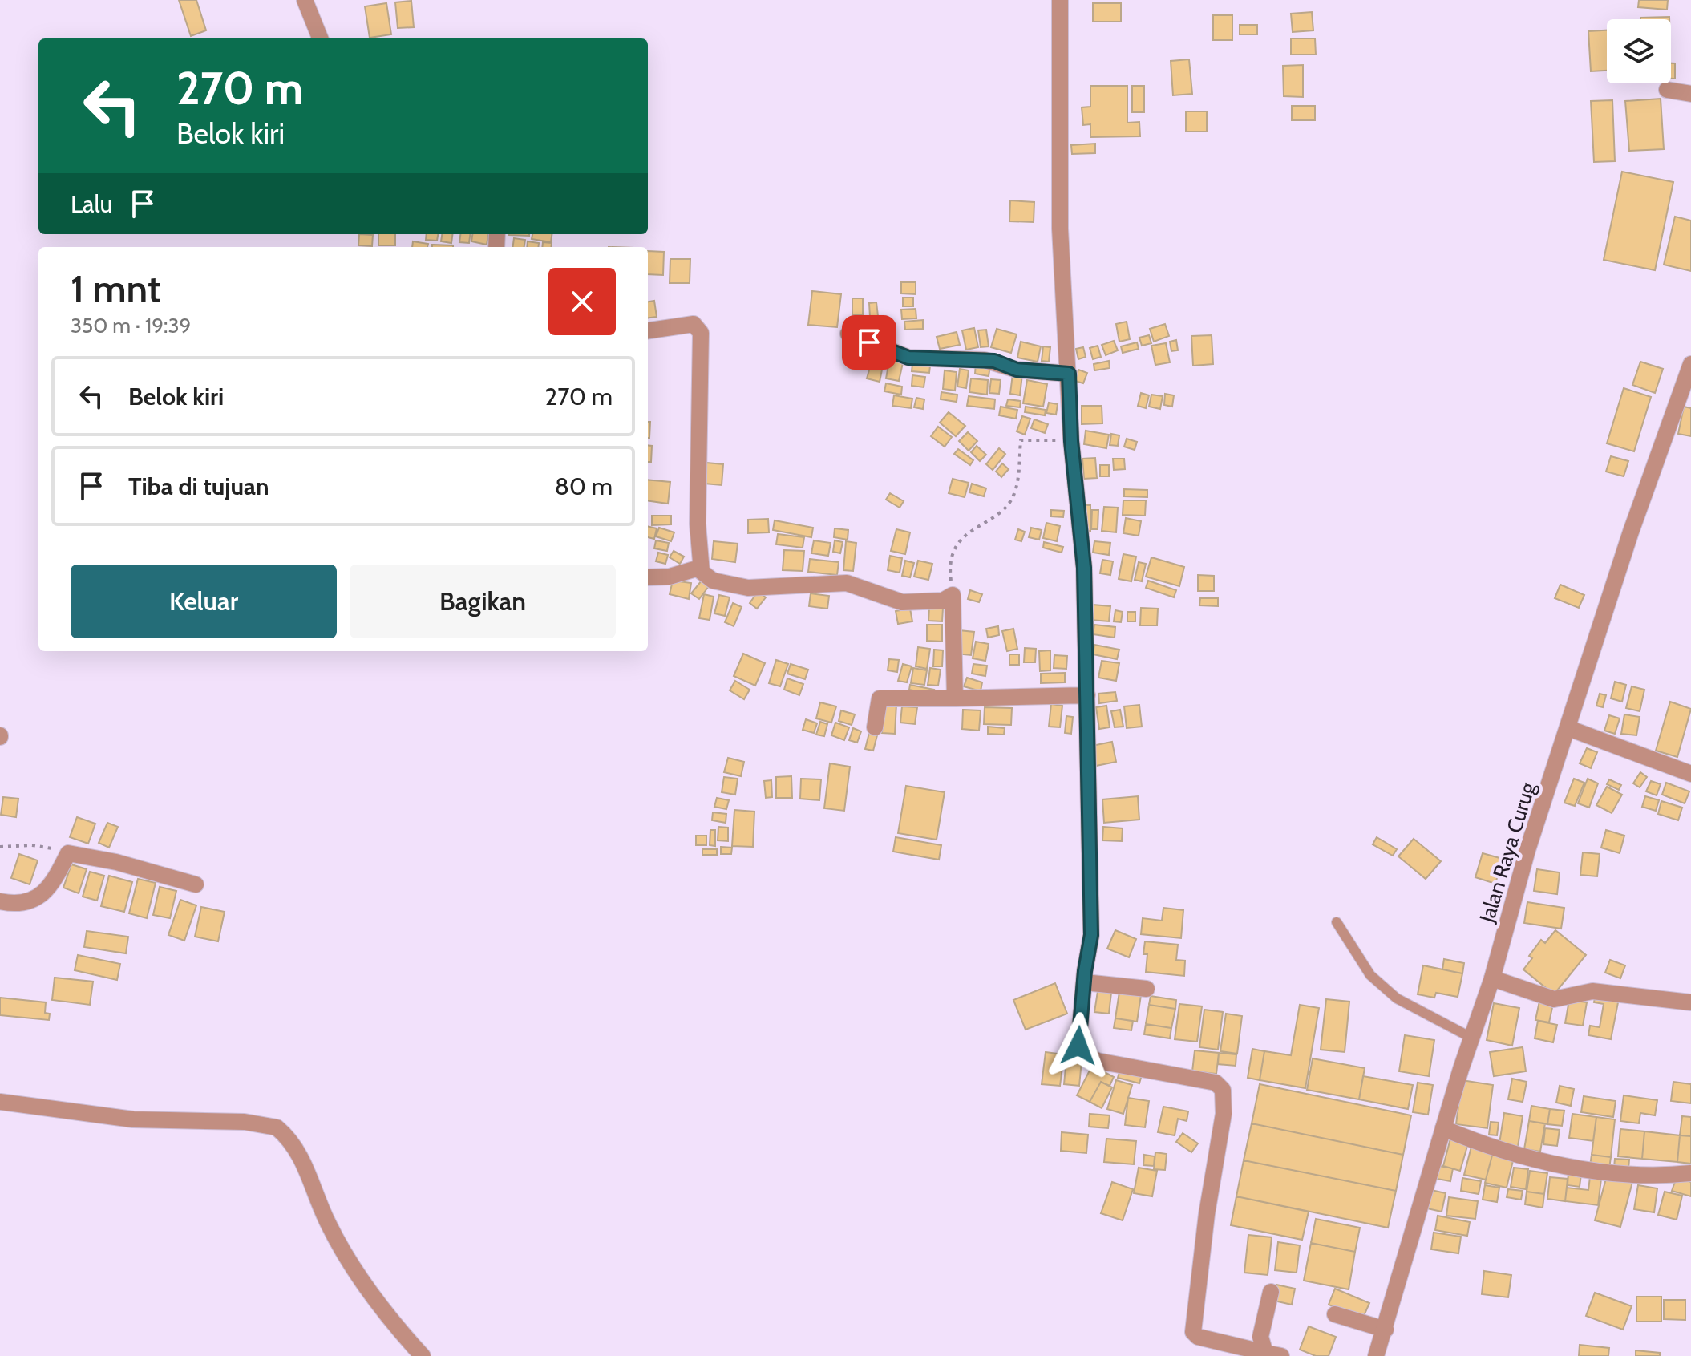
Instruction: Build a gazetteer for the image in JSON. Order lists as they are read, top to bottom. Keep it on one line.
{"streets":{"street":["Jalan Raya Curug"]},"page":{"turn":["270 m","Belok kiri"],"then":"Lalu","heading":["1 mnt","350 m · 19:39"],"list":[{"name":"Belok kiri","value":"270 m"},{"name":"Tiba di tujuan","value":"80 m"}],"buttons":["Keluar","Bagikan"]}}
